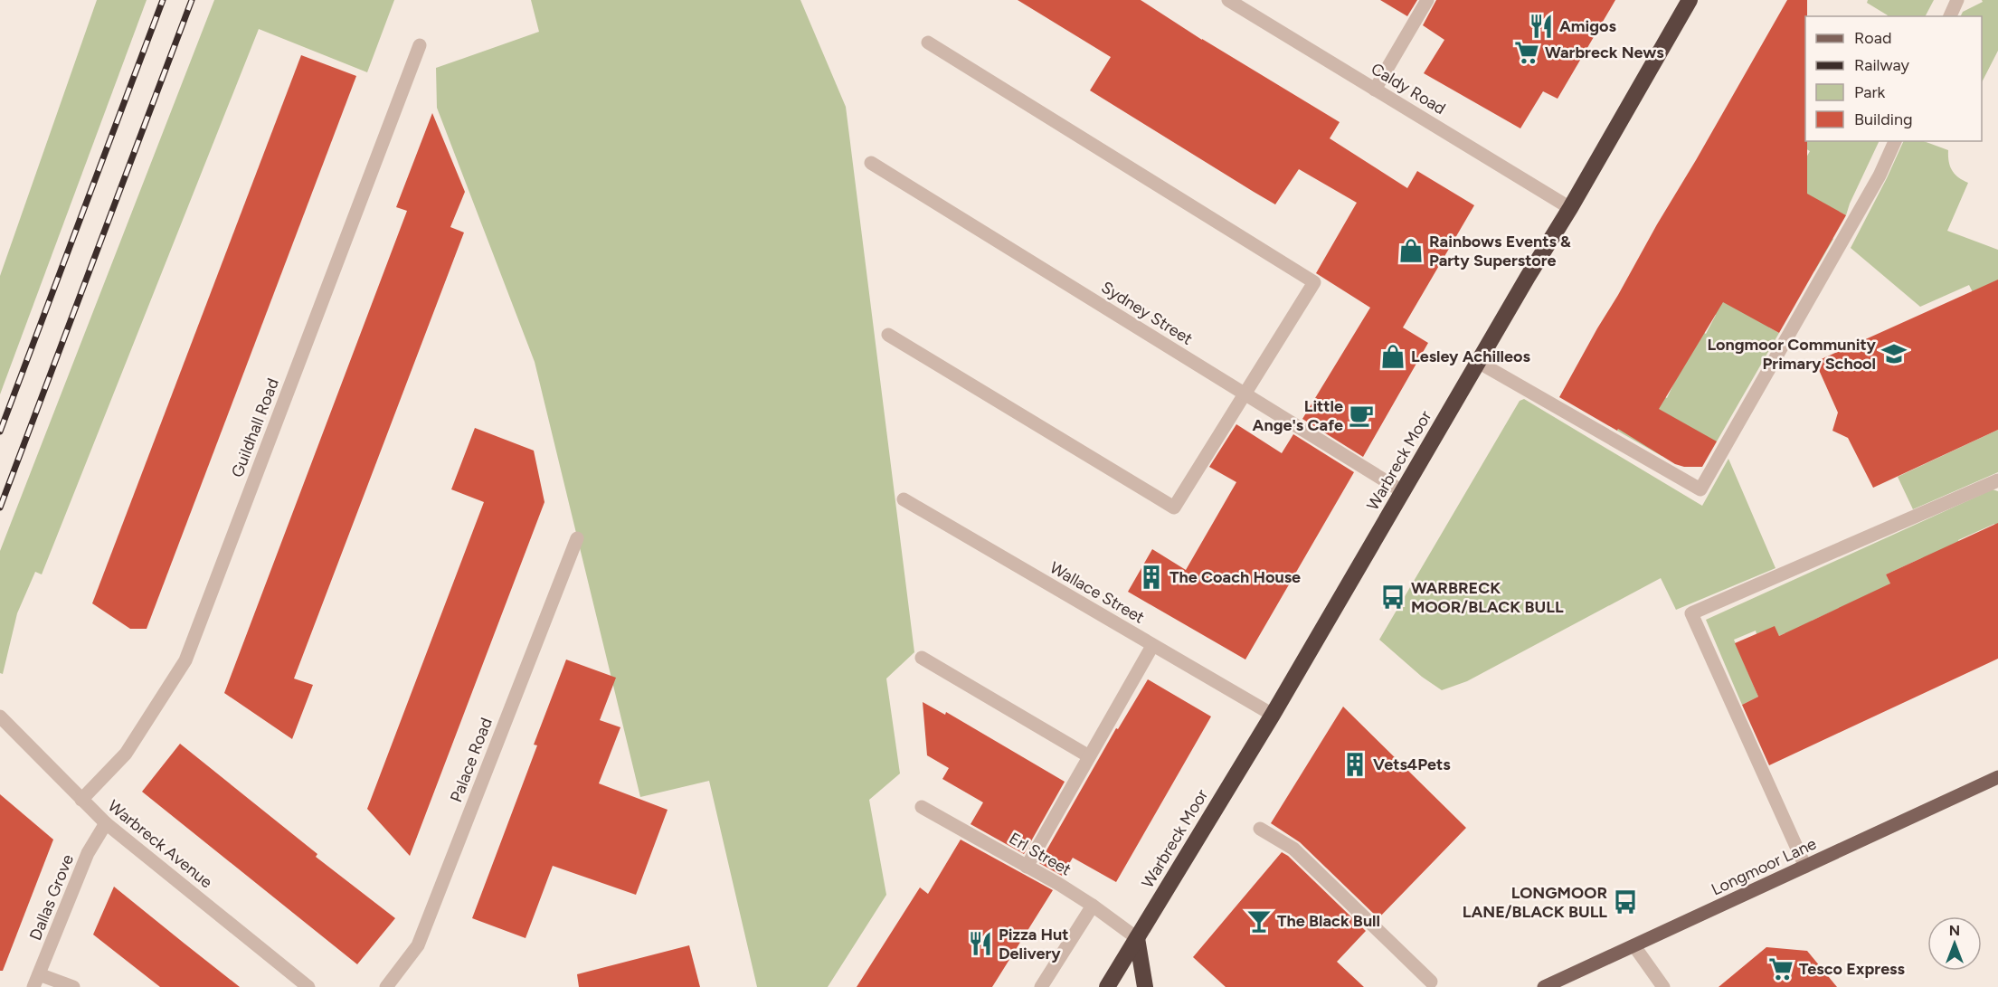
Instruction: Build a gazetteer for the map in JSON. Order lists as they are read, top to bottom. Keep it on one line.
{"streets":{"highway":["Warbreck Moor"],"main road":["Longmoor Lane"],"street":["Caldy Road","Sydney Street","Guildhall Road","Wallace Street","Palace Road","Warbreck Avenue","Erl Street","Dallas Grove"]},"crossings":[["Caldy Road","Warbreck Moor"],["Sydney Street","Warbreck Moor"],["Guildhall Road","Warbreck Avenue"],["Warbreck Moor","Wallace Street"],["Warbreck Moor","Erl Street"],["Warbreck Avenue","Dallas Grove"]],"places":{"restaurant":["Amigos","Pizza Hut Delivery"],"supermarket":["Warbreck News","Tesco Express"],"shop":["Rainbows Events & Party Superstore","Lesley Achilleos"],"school or university":["Longmoor Community Primary School"],"cafe":["Little Ange's Cafe"],"building":["The Coach House","Vets4Pets"],"bus stop":["WARBRECK MOOR/BLACK BULL","LONGMOOR LANE/BLACK BULL"],"bar":["The Black Bull"]},"legend":["Road","Railway","Park","Building"],"north":"top"}
